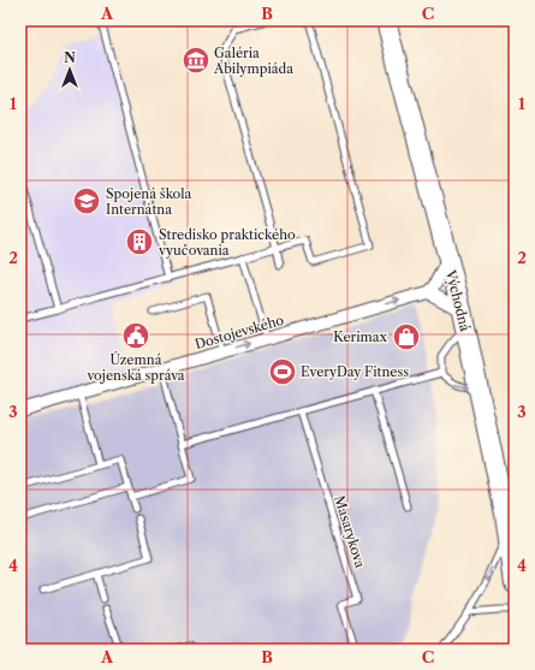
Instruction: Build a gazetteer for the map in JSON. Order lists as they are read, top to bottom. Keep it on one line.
{"streets":{"main road":["Východná"],"street":["Dostojevského"],"lane":["Masarykova"]},"one_way":["Dostojevského"],"places":{"museum":["Galéria Abilympiáda"],"school or university":["Spojená škola Internátna"],"building":["Stredisko praktického vyučovania"],"public building":["Územná vojenská správa"],"shop":["Kerimax"],"sports":["EveryDay Fitness"]},"north":"top","grid":{"columns":["A","B","C"],"rows":["1","2","3","4"]}}
